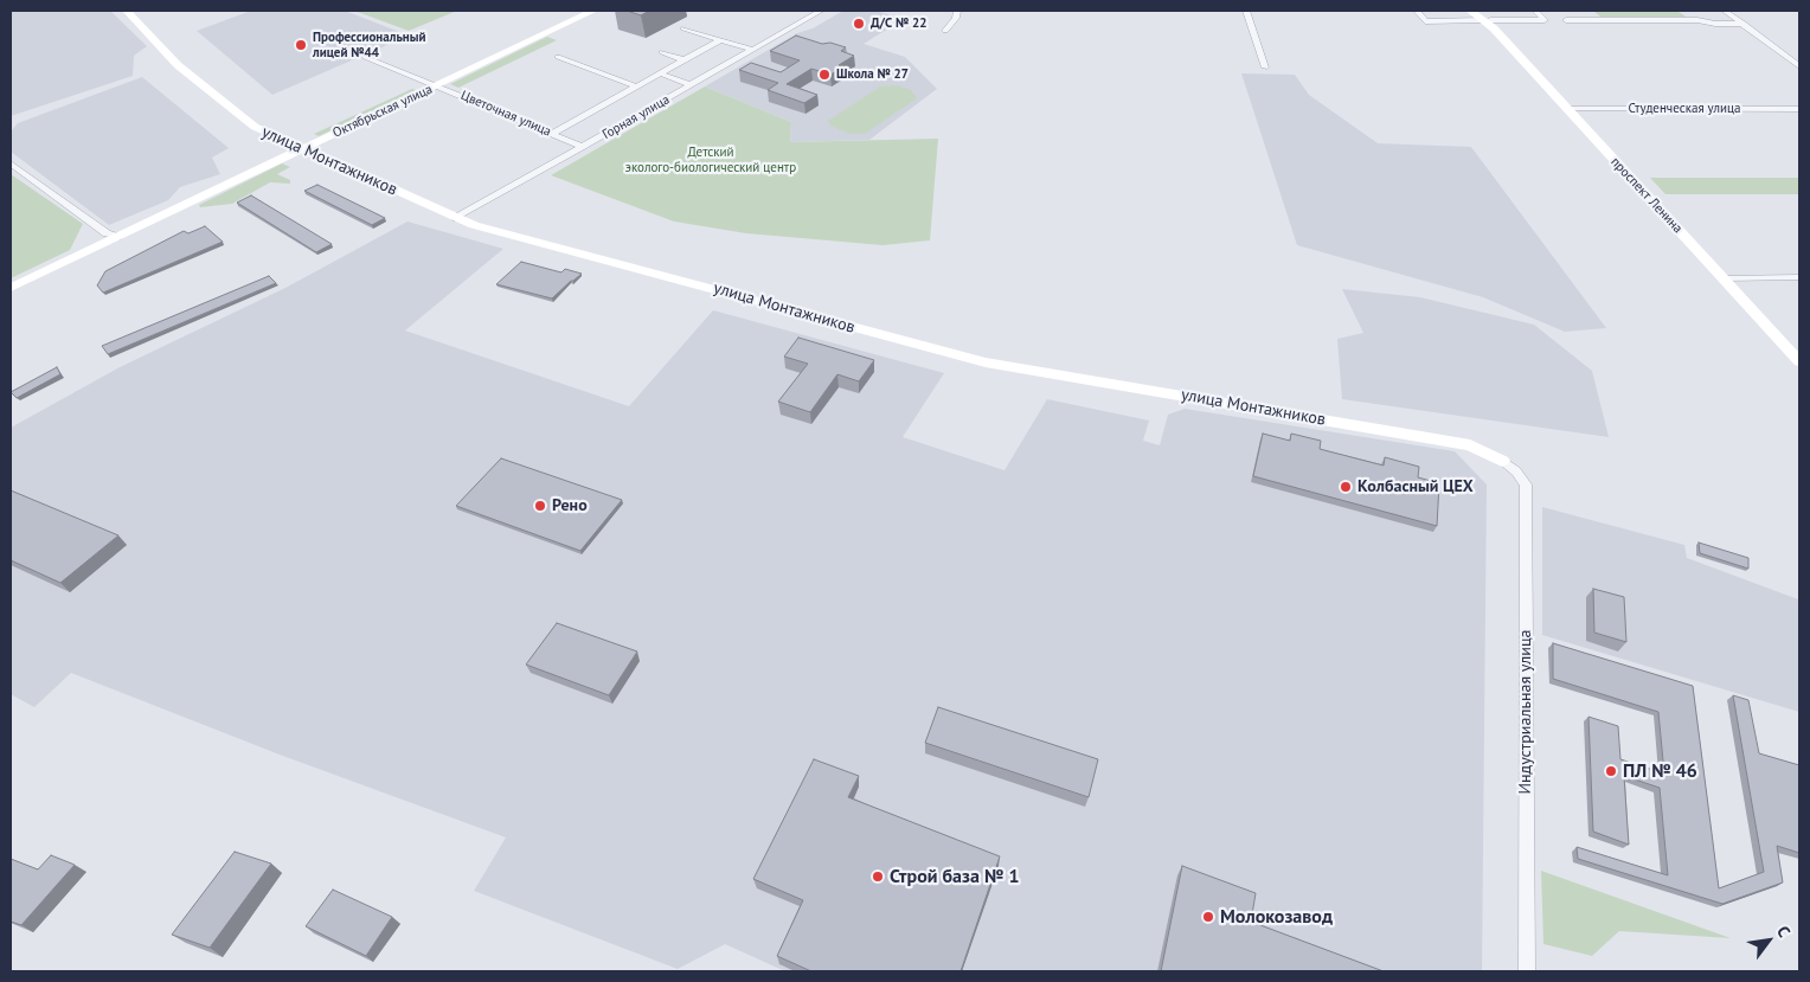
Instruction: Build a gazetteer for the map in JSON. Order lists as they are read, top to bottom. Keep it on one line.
{"streets":{"street":["Студенческая улица","Октябрьская улица","Цветочная улица","Горная улица","улица Монтажников","проспект Ленина","Индустриальная улица"]},"crossings":[["Студенческая улица","проспект Ленина"],["Октябрьская улица","Цветочная улица"],["Октябрьская улица","улица Монтажников"],["Цветочная улица","Горная улица"],["Горная улица","улица Монтажников"],["улица Монтажников","Индустриальная улица"]],"parks":["Детский эколого-биологический центр"],"places":["Д/С № 22","Профессиональный лицей №44","Школа № 27","Колбасный ЦЕХ","Рено","ПЛ № 46","Строй база № 1","Молокозавод"],"north":"top right"}
